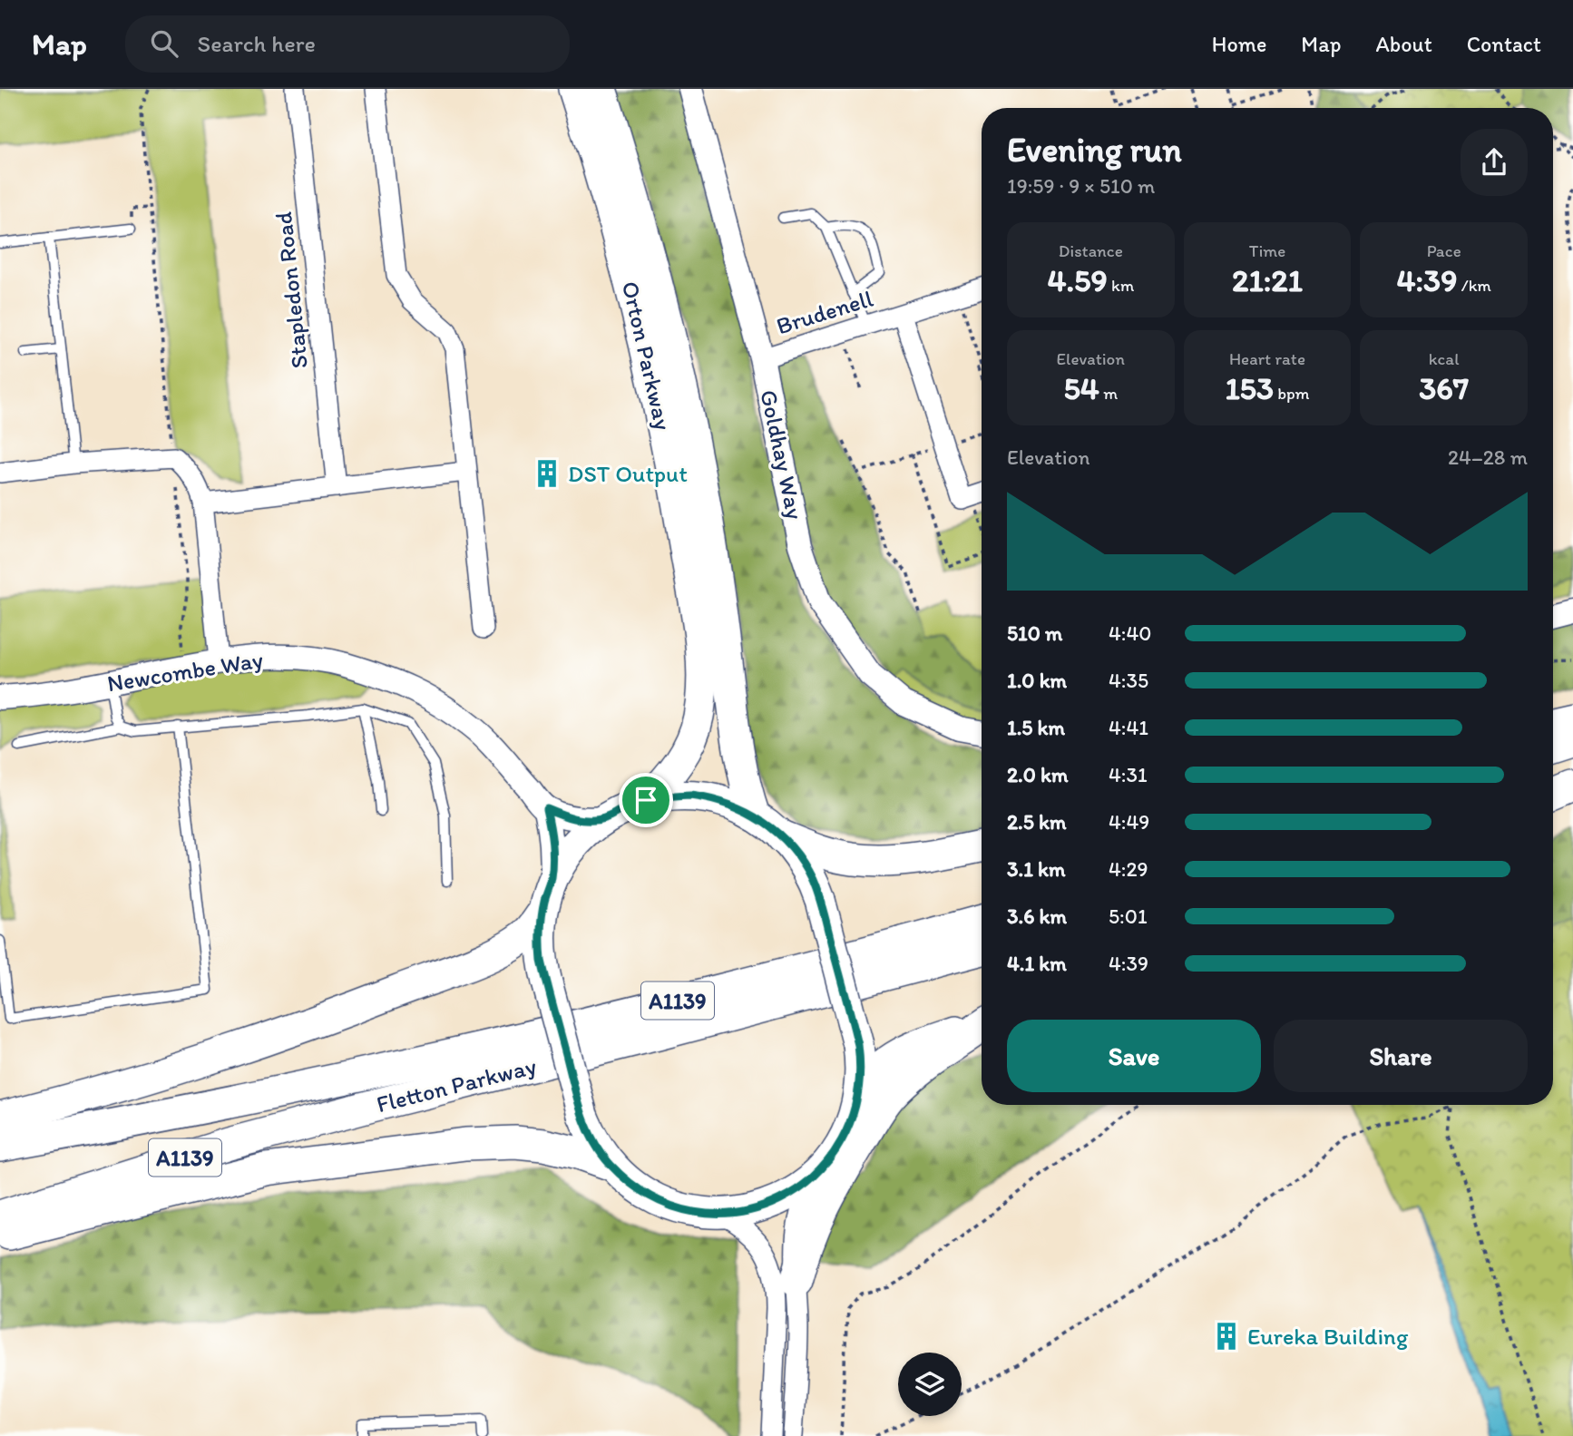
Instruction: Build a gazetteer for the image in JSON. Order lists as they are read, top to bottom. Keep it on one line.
{"streets":{"highway":["A1139","Fletton Parkway"],"main road":["Orton Parkway"],"street":["Stapledon Road","Brudenell","Goldhay Way","Newcombe Way"]},"crossings":[["Brudenell","Goldhay Way"]],"places":{"building":["DST Output","Eureka Building"]},"page":{"header":"Map","search":"Search here","nav":["Home","Map","About","Contact"],"heading":["Evening run","19:59 · 9 × 510 m"],"stats":[["Distance","4.59 km"],["Time","21:21"],["Pace","4:39 /km"],["Elevation","54 m"],["Heart rate","153 bpm"],["kcal","367"]],"chart":["Elevation","24–28 m"],"list":[{"name":"510 m","note":"4:40"},{"name":"1.0 km","note":"4:35"},{"name":"1.5 km","note":"4:41"},{"name":"2.0 km","note":"4:31"},{"name":"2.5 km","note":"4:49"},{"name":"3.1 km","note":"4:29"},{"name":"3.6 km","note":"5:01"},{"name":"4.1 km","note":"4:39"}],"buttons":["Save","Share"]}}
